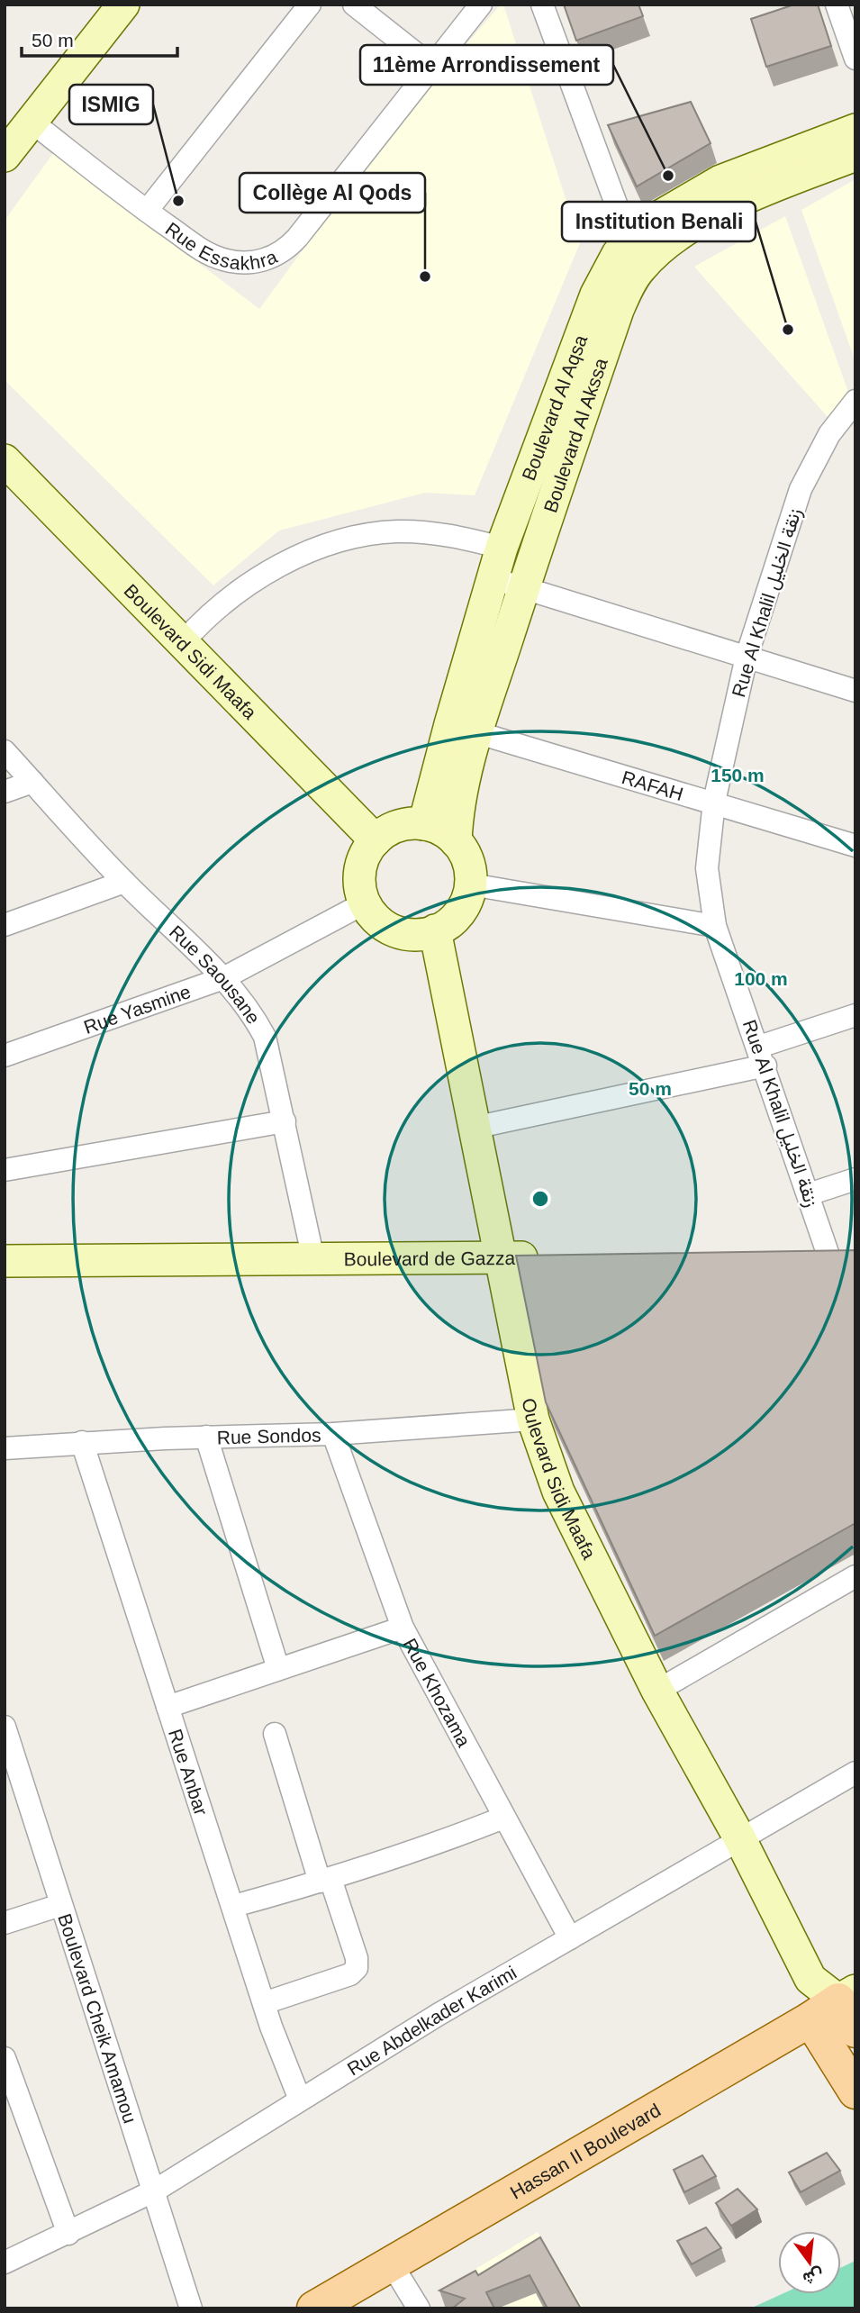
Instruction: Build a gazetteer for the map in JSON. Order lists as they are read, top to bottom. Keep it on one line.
{"streets":{"main road":["Hassan II Boulevard"],"street":["Rue Essakhra","Boulevard Al Aqsa","Boulevard Al Akssa","Rue Al Khalil زنقة الخليل","Boulevard Sidi Maafa","RAFAH","Rue Saousane","Rue Yasmine","Boulevard de Gazza","Rue Sondos","Oulevard Sidi Maafa","Rue Khozama","Rue Anbar","Boulevard Cheik Amamou","Rue Abdelkader Karimi"]},"crossings":[["Boulevard Al Aqsa","Boulevard Al Akssa"],["Boulevard Al Aqsa","Boulevard Sidi Maafa"],["Boulevard Al Aqsa","RAFAH"],["Boulevard Al Aqsa","Rue Yasmine"],["Boulevard Al Aqsa","Oulevard Sidi Maafa"],["Boulevard Al Akssa","Boulevard Sidi Maafa"],["Boulevard Al Akssa","RAFAH"],["Boulevard Al Akssa","Rue Yasmine"],["Boulevard Al Akssa","Oulevard Sidi Maafa"],["Rue Al Khalil زنقة الخليل","RAFAH"],["Boulevard Sidi Maafa","Rue Yasmine"],["Boulevard Sidi Maafa","Oulevard Sidi Maafa"],["Rue Saousane","Rue Yasmine"],["Rue Saousane","Boulevard de Gazza"],["Rue Yasmine","Oulevard Sidi Maafa"],["Boulevard de Gazza","Oulevard Sidi Maafa"],["Rue Sondos","Oulevard Sidi Maafa"],["Rue Sondos","Rue Khozama"],["Rue Sondos","Rue Anbar"],["Oulevard Sidi Maafa","Rue Abdelkader Karimi"],["Oulevard Sidi Maafa","Hassan II Boulevard"],["Rue Khozama","Rue Abdelkader Karimi"],["Rue Anbar","Rue Abdelkader Karimi"],["Boulevard Cheik Amamou","Rue Abdelkader Karimi"]],"places":["11ème Arrondissement","ISMIG","Collège Al Qods","Institution Benali"],"scale_bar":"50 m","north":"bottom","rings":["150 m","100 m","50 m"]}
